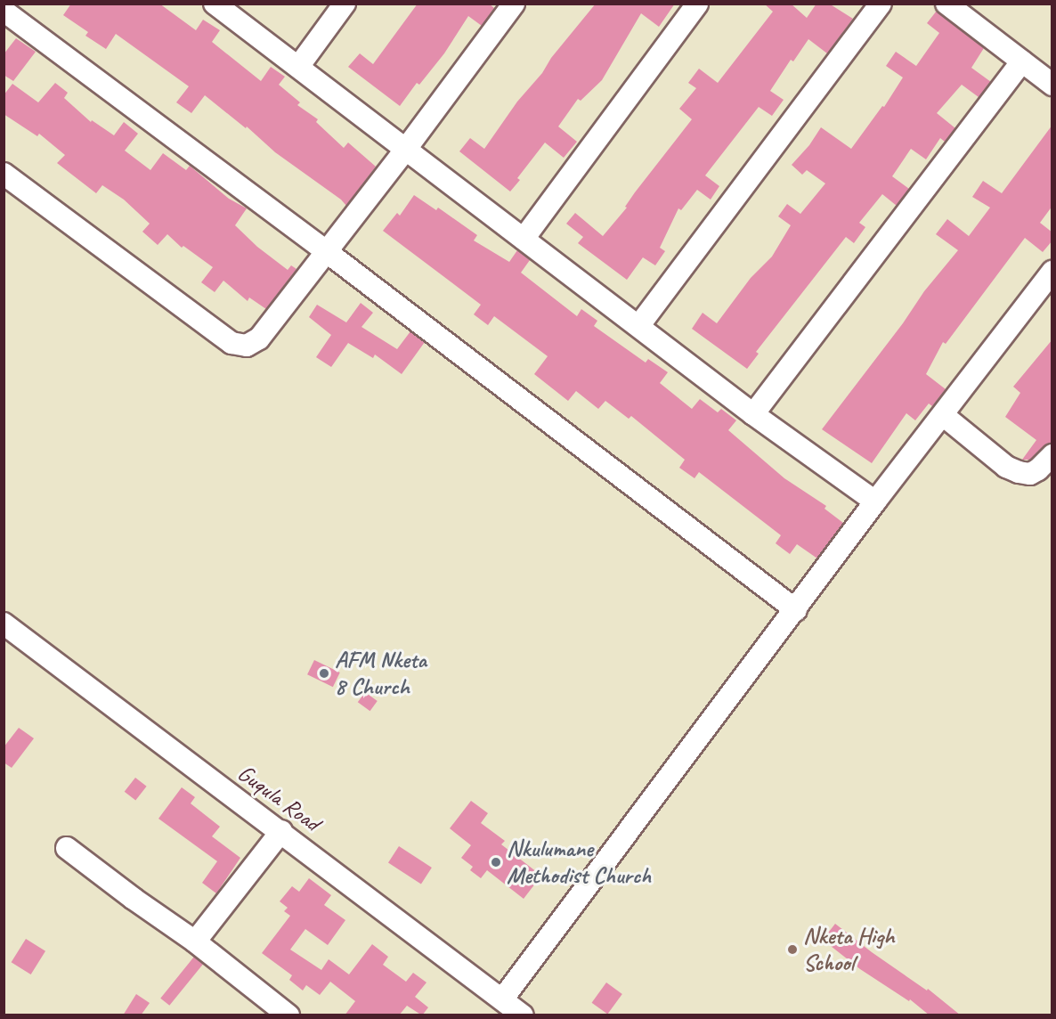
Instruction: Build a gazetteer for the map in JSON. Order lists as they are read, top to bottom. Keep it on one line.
{"streets":{"street":["Guqula Road"]},"places":["AFM Nketa 8 Church","Nkulumane Methodist Church","Nketa High School"]}
